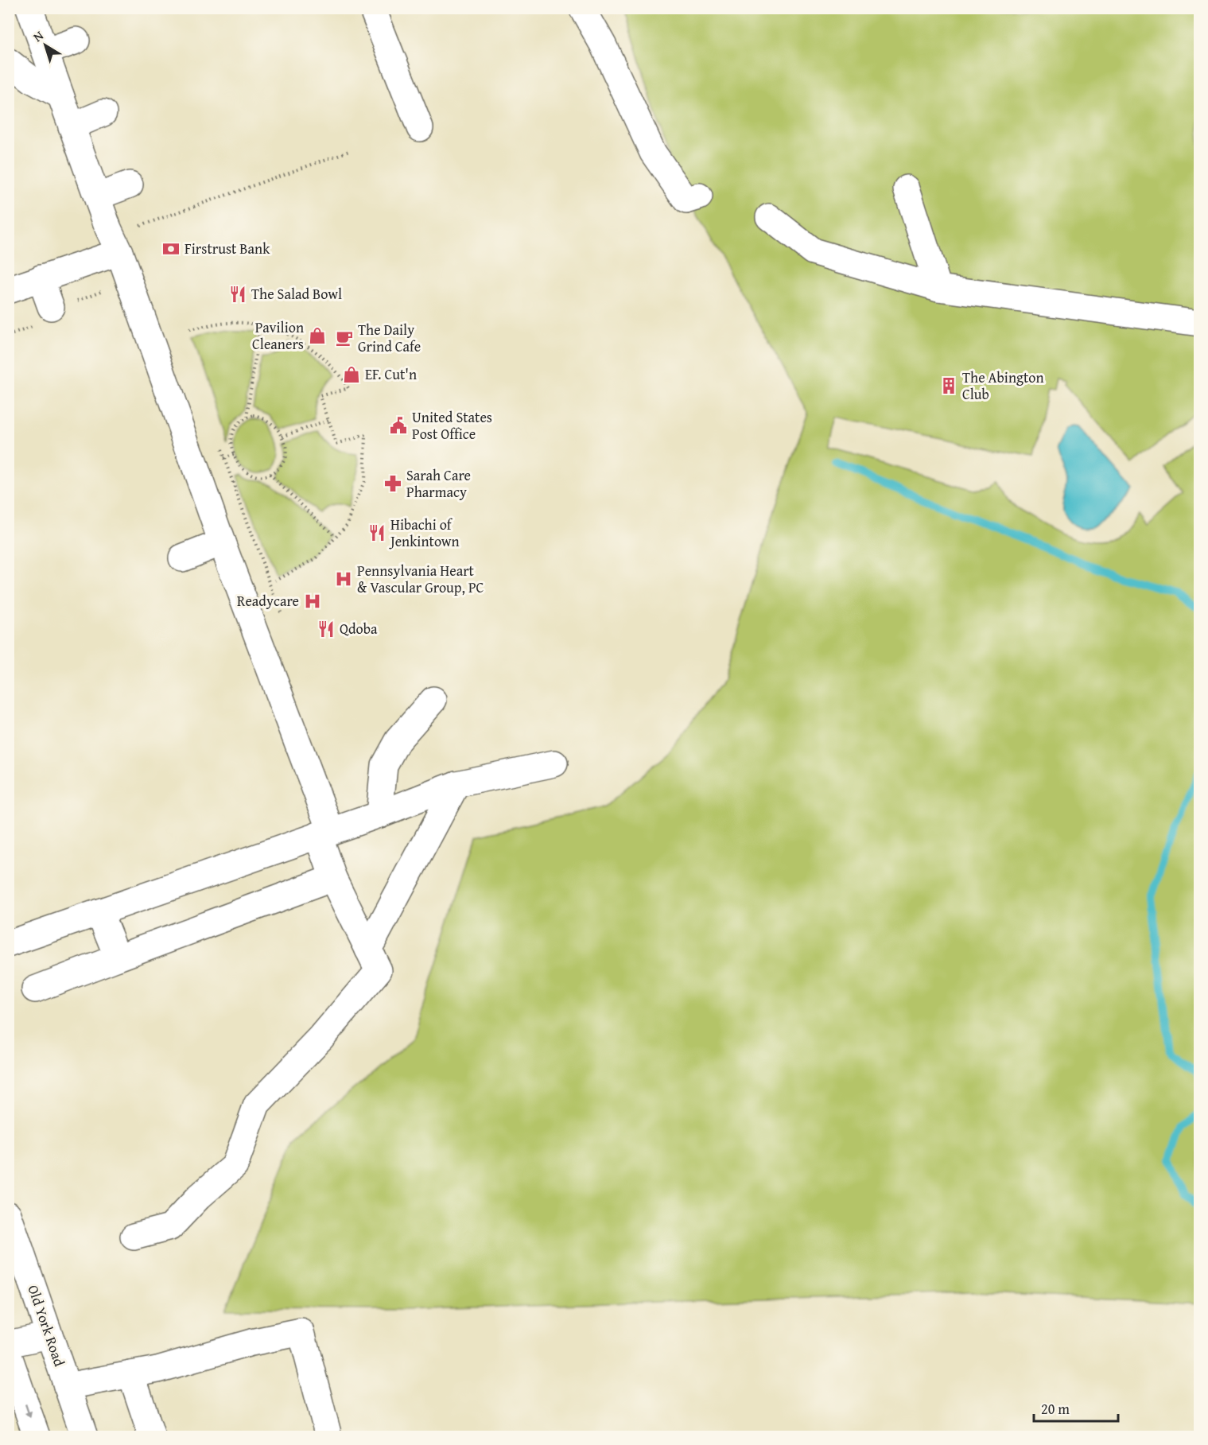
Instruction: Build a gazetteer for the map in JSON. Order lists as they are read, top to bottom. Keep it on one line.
{"streets":{"main road":["Old York Road"]},"places":{"bank":["Firstrust Bank"],"restaurant":["The Salad Bowl","Hibachi of Jenkintown","Qdoba"],"shop":["Pavilion Cleaners","EF. Cut'n"],"cafe":["The Daily Grind Cafe"],"building":["The Abington Club"],"public building":["United States Post Office"],"pharmacy":["Sarah Care Pharmacy"],"hospital":["Pennsylvania Heart & Vascular Group, PC","Readycare"]},"scale_bar":"20 m","north":"top left"}
